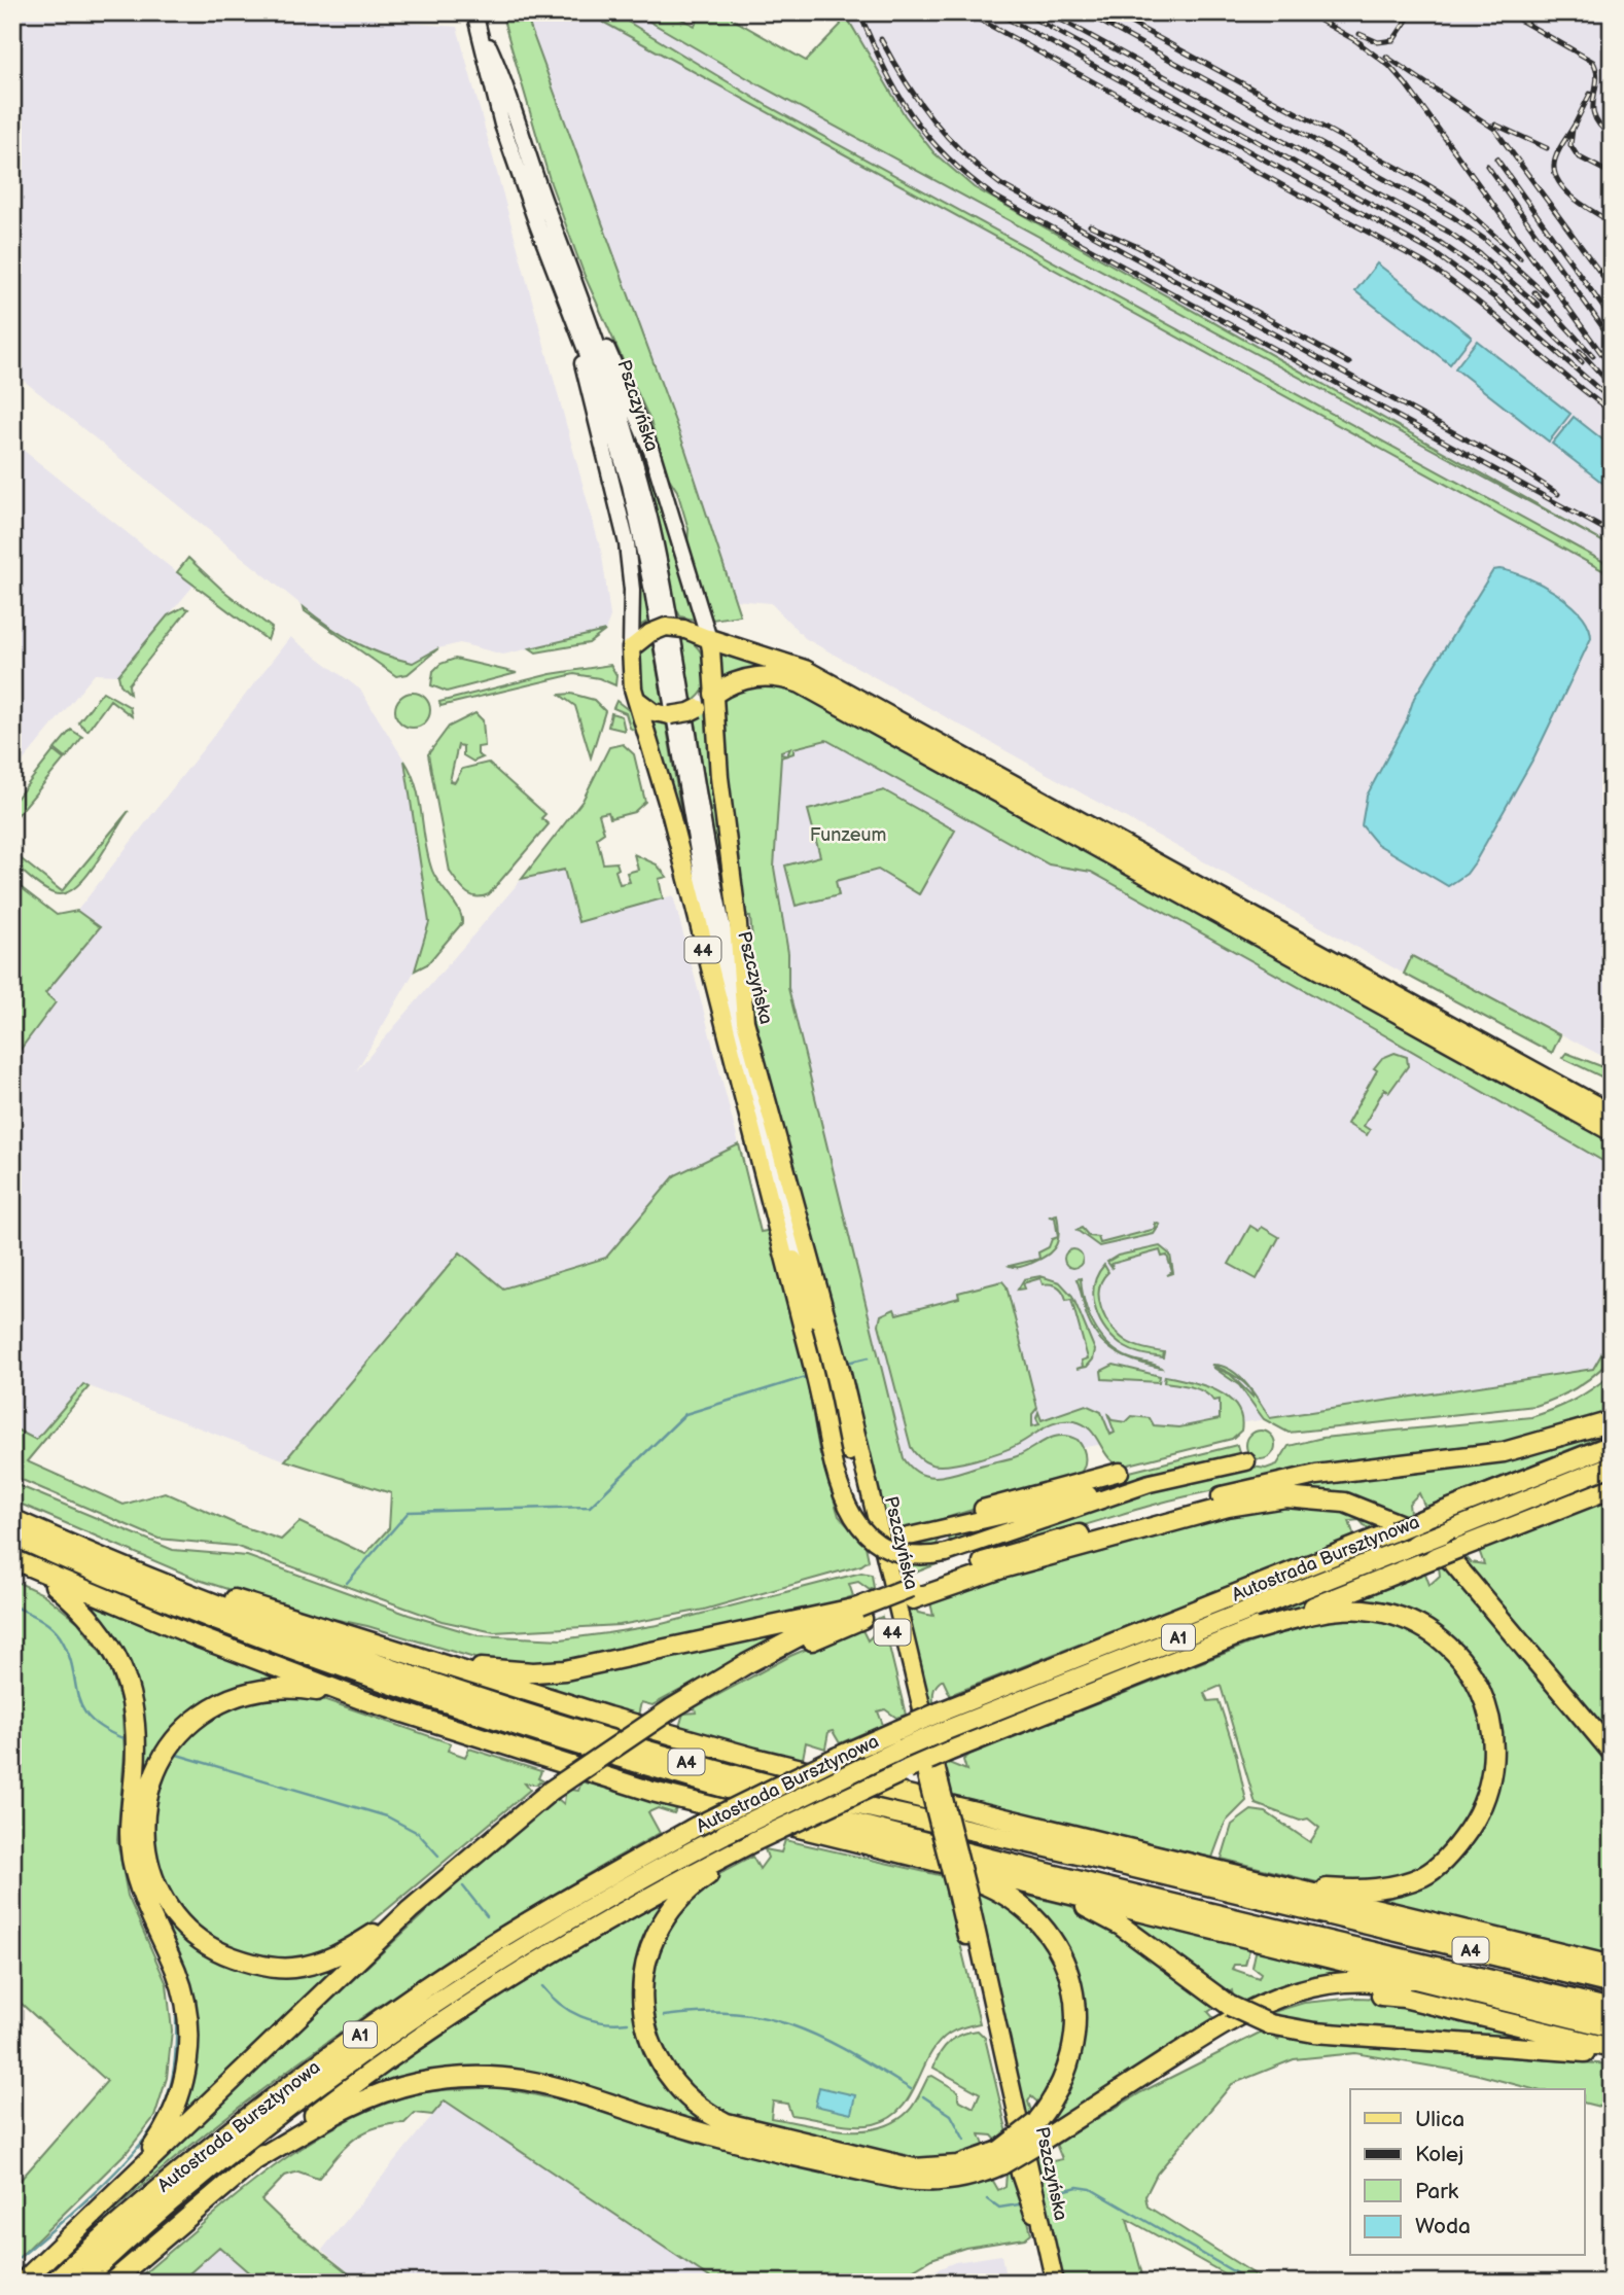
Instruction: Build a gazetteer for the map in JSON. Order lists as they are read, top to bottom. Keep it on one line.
{"streets":{"highway":["Autostrada Bursztynowa","A1","A4"],"main road":["Pszczyńska","44"]},"crossings":[["Pszczyńska","44"]],"parks":["Funzeum"],"legend":["Ulica","Kolej","Park","Woda"]}
